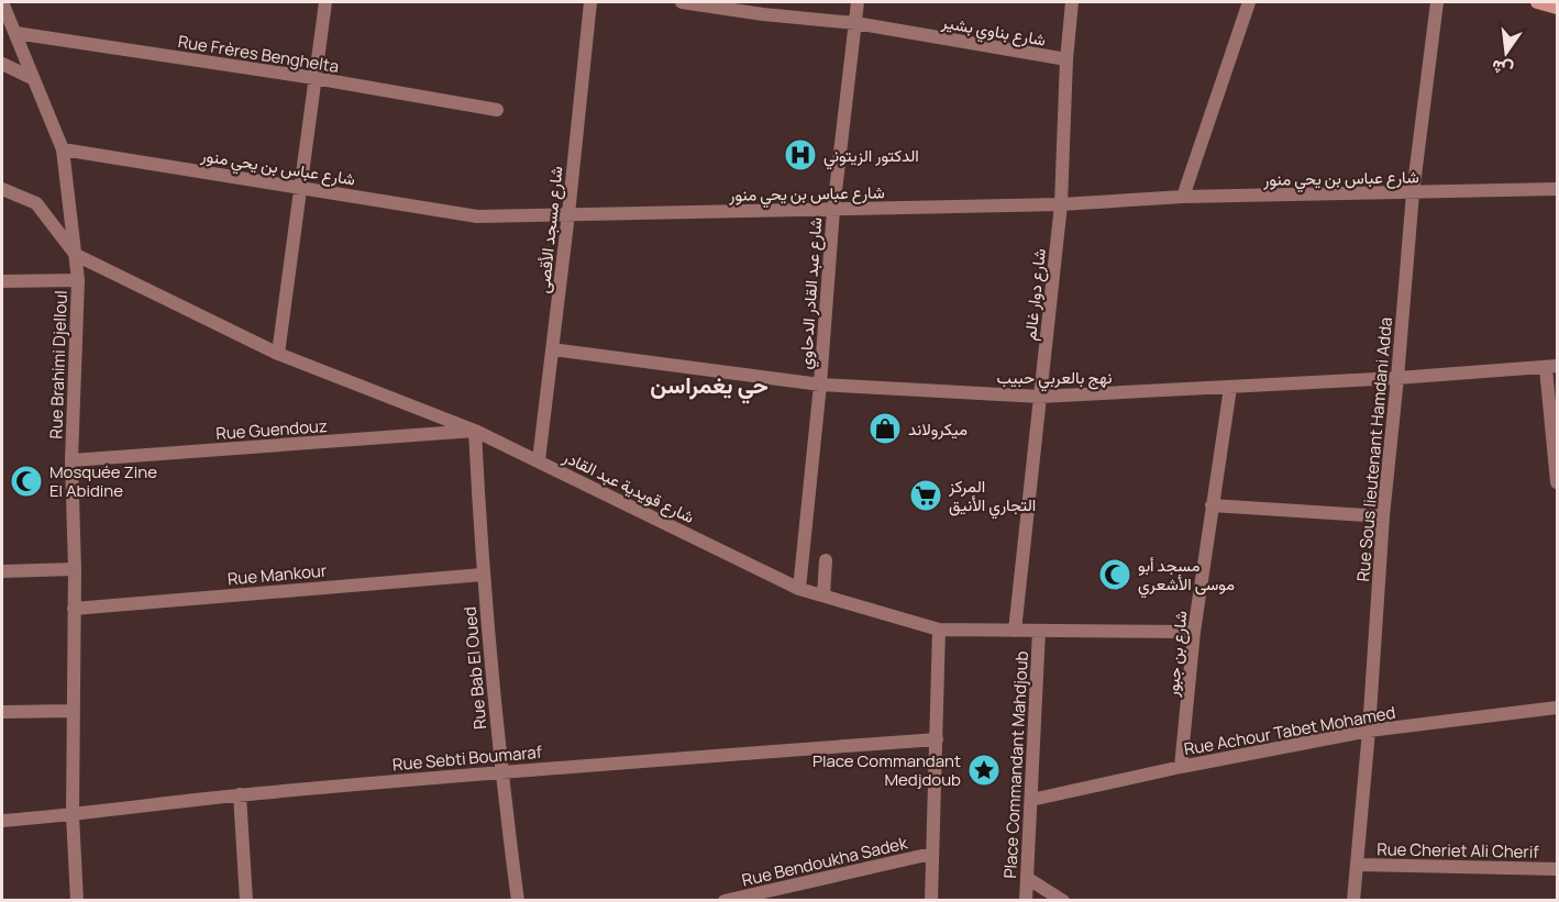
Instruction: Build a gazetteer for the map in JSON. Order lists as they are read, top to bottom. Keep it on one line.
{"streets":{"street":["شارع بناوي بشير","Rue Frères Benghelta","شارع عباس بن يحي منور","شارع مسجد الأقصى","شارع عبد القادر الدحاوي","شارع دوار غالم","Rue Brahimi Djelloul","نهج بالعربي حبيب","Rue Guendouz","Rue Sous lieutenant Hamdani Adda","شارع قويدية عبد القادر","Rue Mankour","شارع بن جبور","Rue Bab El Oued","Rue Achour Tabet Mohamed","Rue Sebti Boumaraf","Place Commandant Mahdjoub","Rue Cheriet Ali Cherif","Rue Bendoukha Sadek"]},"crossings":[["شارع بناوي بشير","شارع عبد القادر الدحاوي"],["شارع بناوي بشير","شارع دوار غالم"],["Rue Frères Benghelta","Rue Brahimi Djelloul"],["شارع عباس بن يحي منور","شارع مسجد الأقصى"],["شارع عباس بن يحي منور","شارع عبد القادر الدحاوي"],["شارع عباس بن يحي منور","شارع دوار غالم"],["شارع عباس بن يحي منور","Rue Brahimi Djelloul"],["شارع عباس بن يحي منور","Rue Sous lieutenant Hamdani Adda"],["شارع مسجد الأقصى","نهج بالعربي حبيب"],["شارع مسجد الأقصى","شارع قويدية عبد القادر"],["شارع عبد القادر الدحاوي","نهج بالعربي حبيب"],["شارع عبد القادر الدحاوي","شارع قويدية عبد القادر"],["شارع دوار غالم","نهج بالعربي حبيب"],["شارع دوار غالم","شارع قويدية عبد القادر"],["Rue Brahimi Djelloul","Rue Guendouz"],["Rue Brahimi Djelloul","شارع قويدية عبد القادر"],["Rue Brahimi Djelloul","Rue Mankour"],["Rue Brahimi Djelloul","Rue Sebti Boumaraf"],["نهج بالعربي حبيب","Rue Sous lieutenant Hamdani Adda"],["نهج بالعربي حبيب","شارع بن جبور"],["Rue Guendouz","شارع قويدية عبد القادر"],["Rue Guendouz","Rue Bab El Oued"],["Rue Sous lieutenant Hamdani Adda","Rue Achour Tabet Mohamed"],["Rue Sous lieutenant Hamdani Adda","Rue Cheriet Ali Cherif"],["شارع قويدية عبد القادر","شارع بن جبور"],["شارع قويدية عبد القادر","Rue Bab El Oued"],["شارع قويدية عبد القادر","Place Commandant Mahdjoub"],["Rue Mankour","Rue Bab El Oued"],["شارع بن جبور","Rue Achour Tabet Mohamed"],["Rue Bab El Oued","Rue Sebti Boumaraf"],["Rue Achour Tabet Mohamed","Place Commandant Mahdjoub"]],"districts":["حي يغمراسن"],"places":{"hospital":["الدكتور الزيتوني"],"shop":["ميكرولاند"],"mosque":["Mosquée Zine El Abidine","مسجد أبو موسى الأشعري"],"supermarket":["المركز التجاري الأنيق"],"place":["Place Commandant Medjdoub"]},"north":"bottom"}
